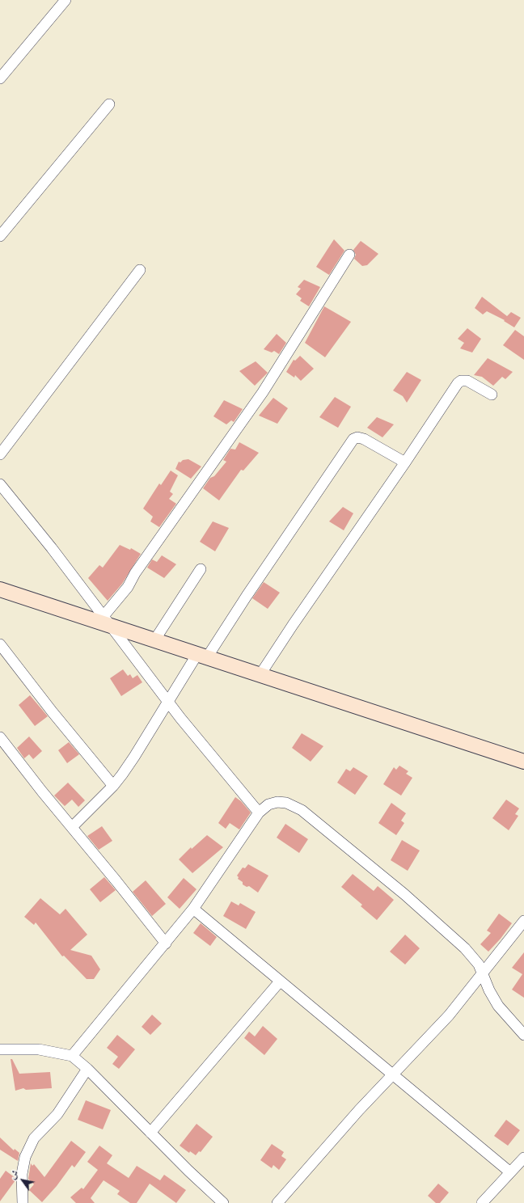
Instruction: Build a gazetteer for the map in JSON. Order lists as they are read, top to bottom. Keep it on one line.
{"north":"top left"}
